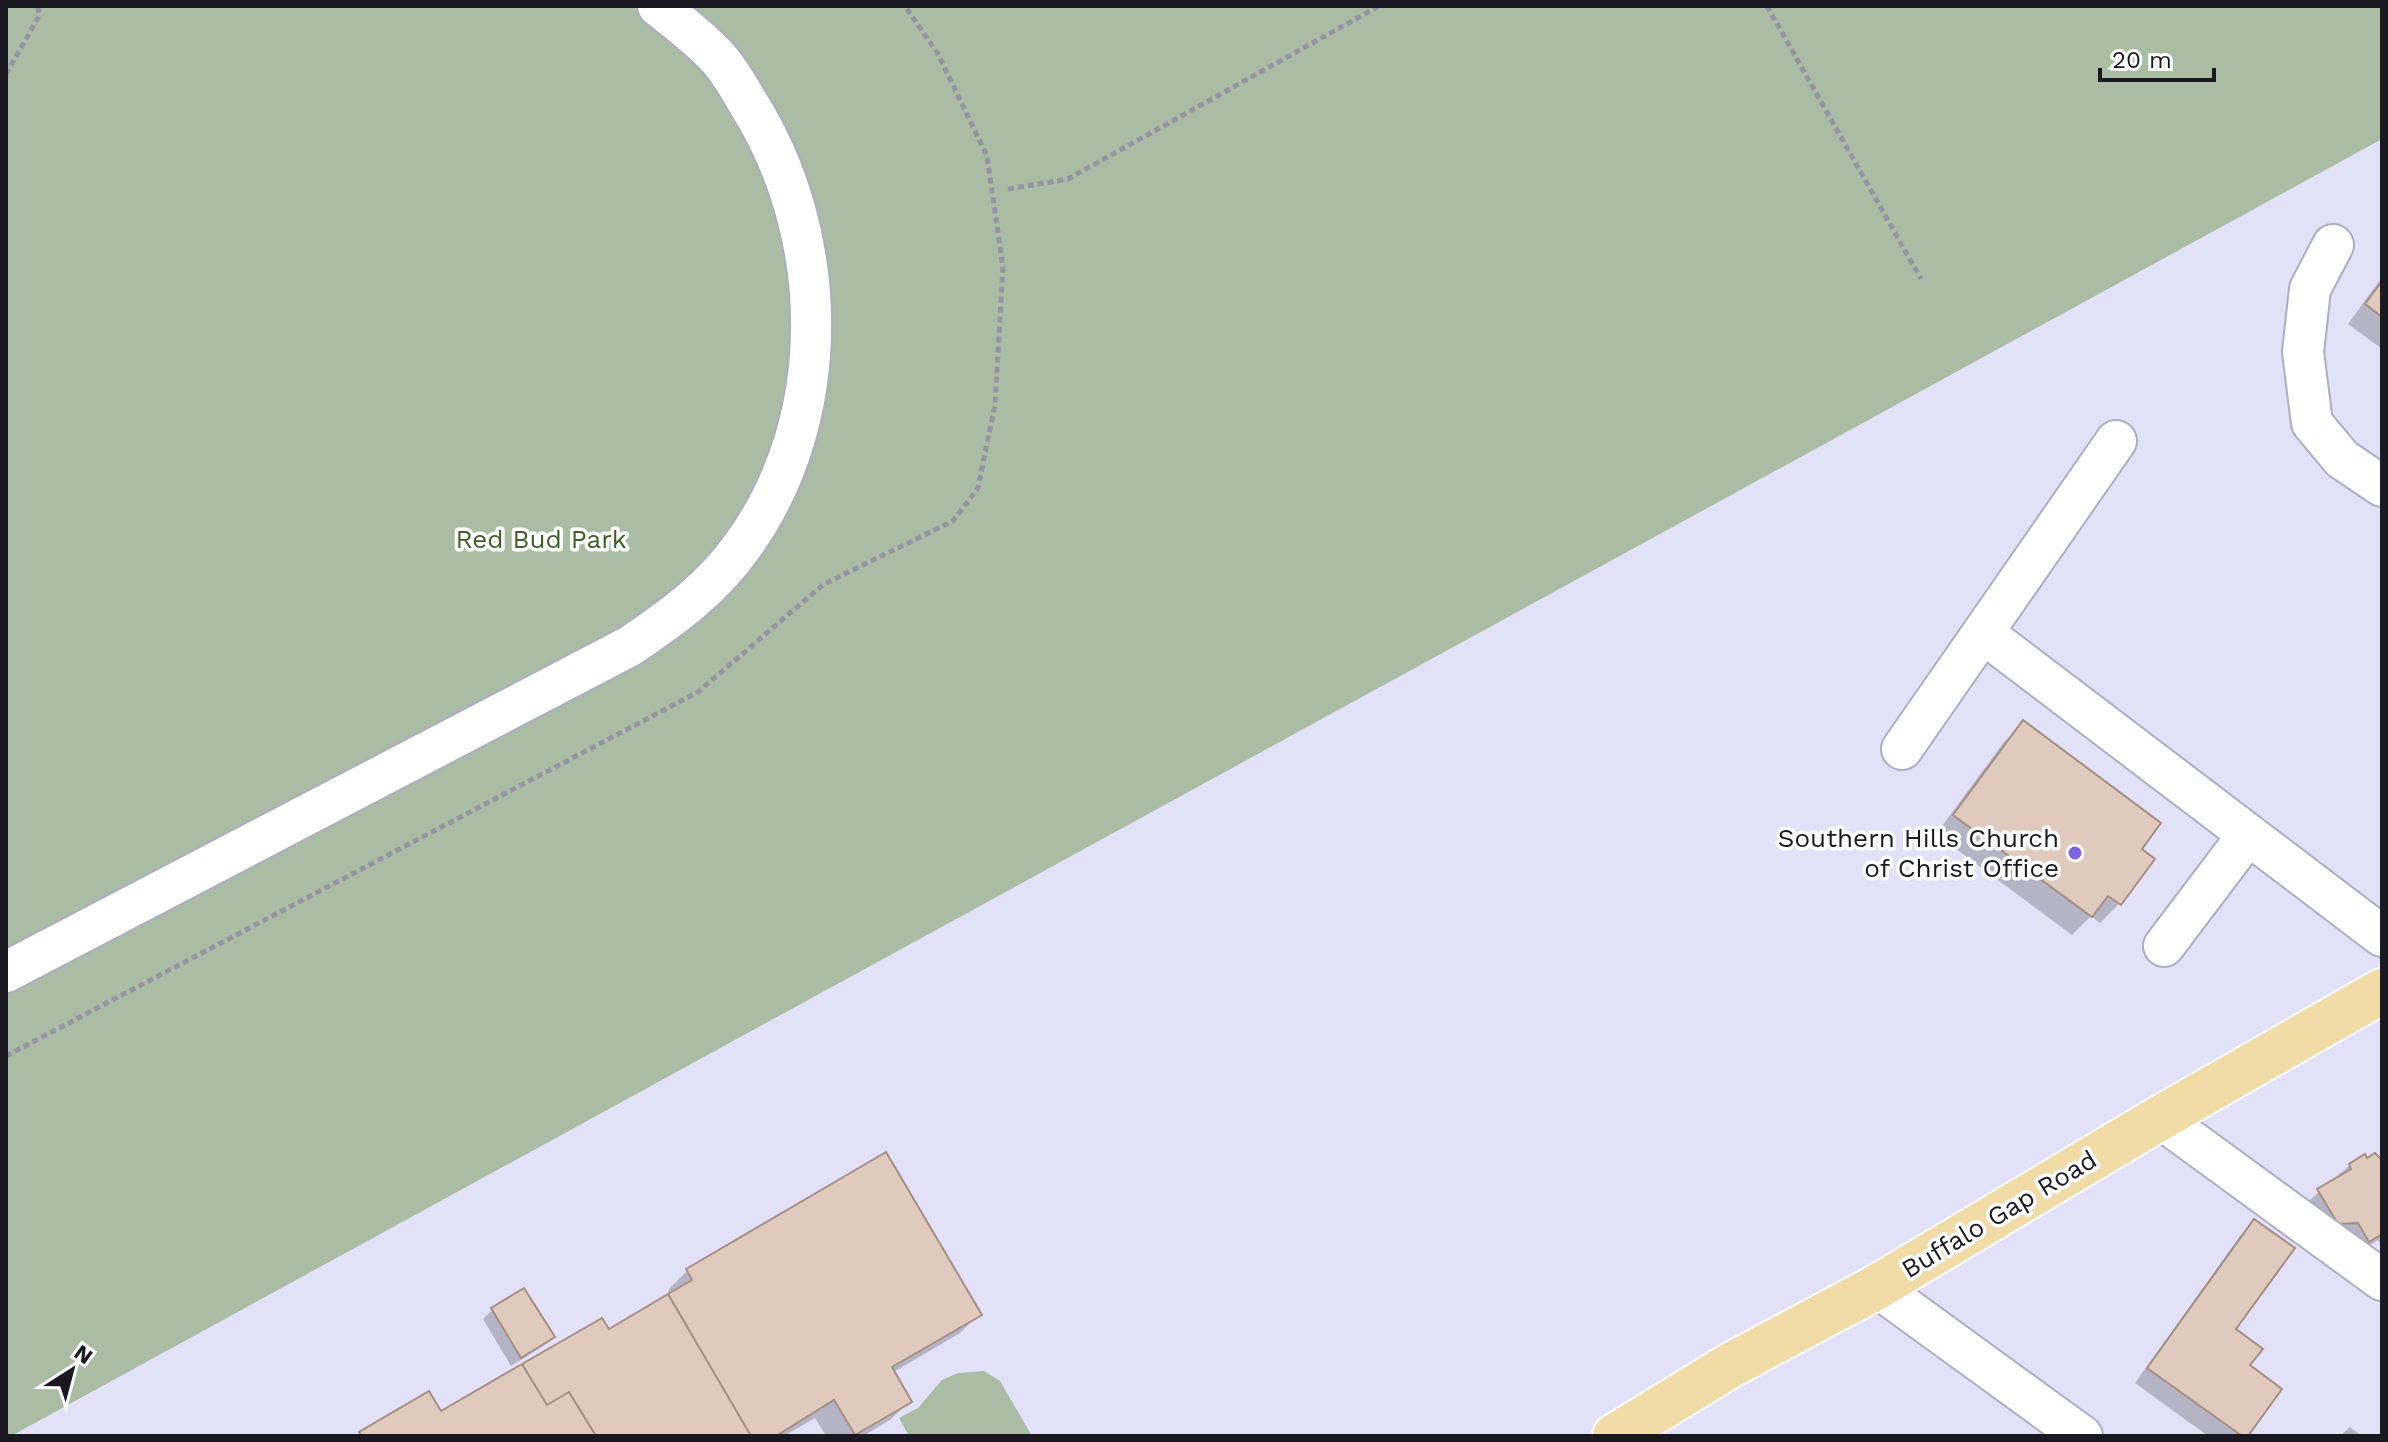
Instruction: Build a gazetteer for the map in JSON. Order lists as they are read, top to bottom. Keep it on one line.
{"streets":{"main road":["Buffalo Gap Road"]},"parks":["Red Bud Park"],"places":["Southern Hills Church of Christ Office"],"scale_bar":"20 m","north":"top right"}
